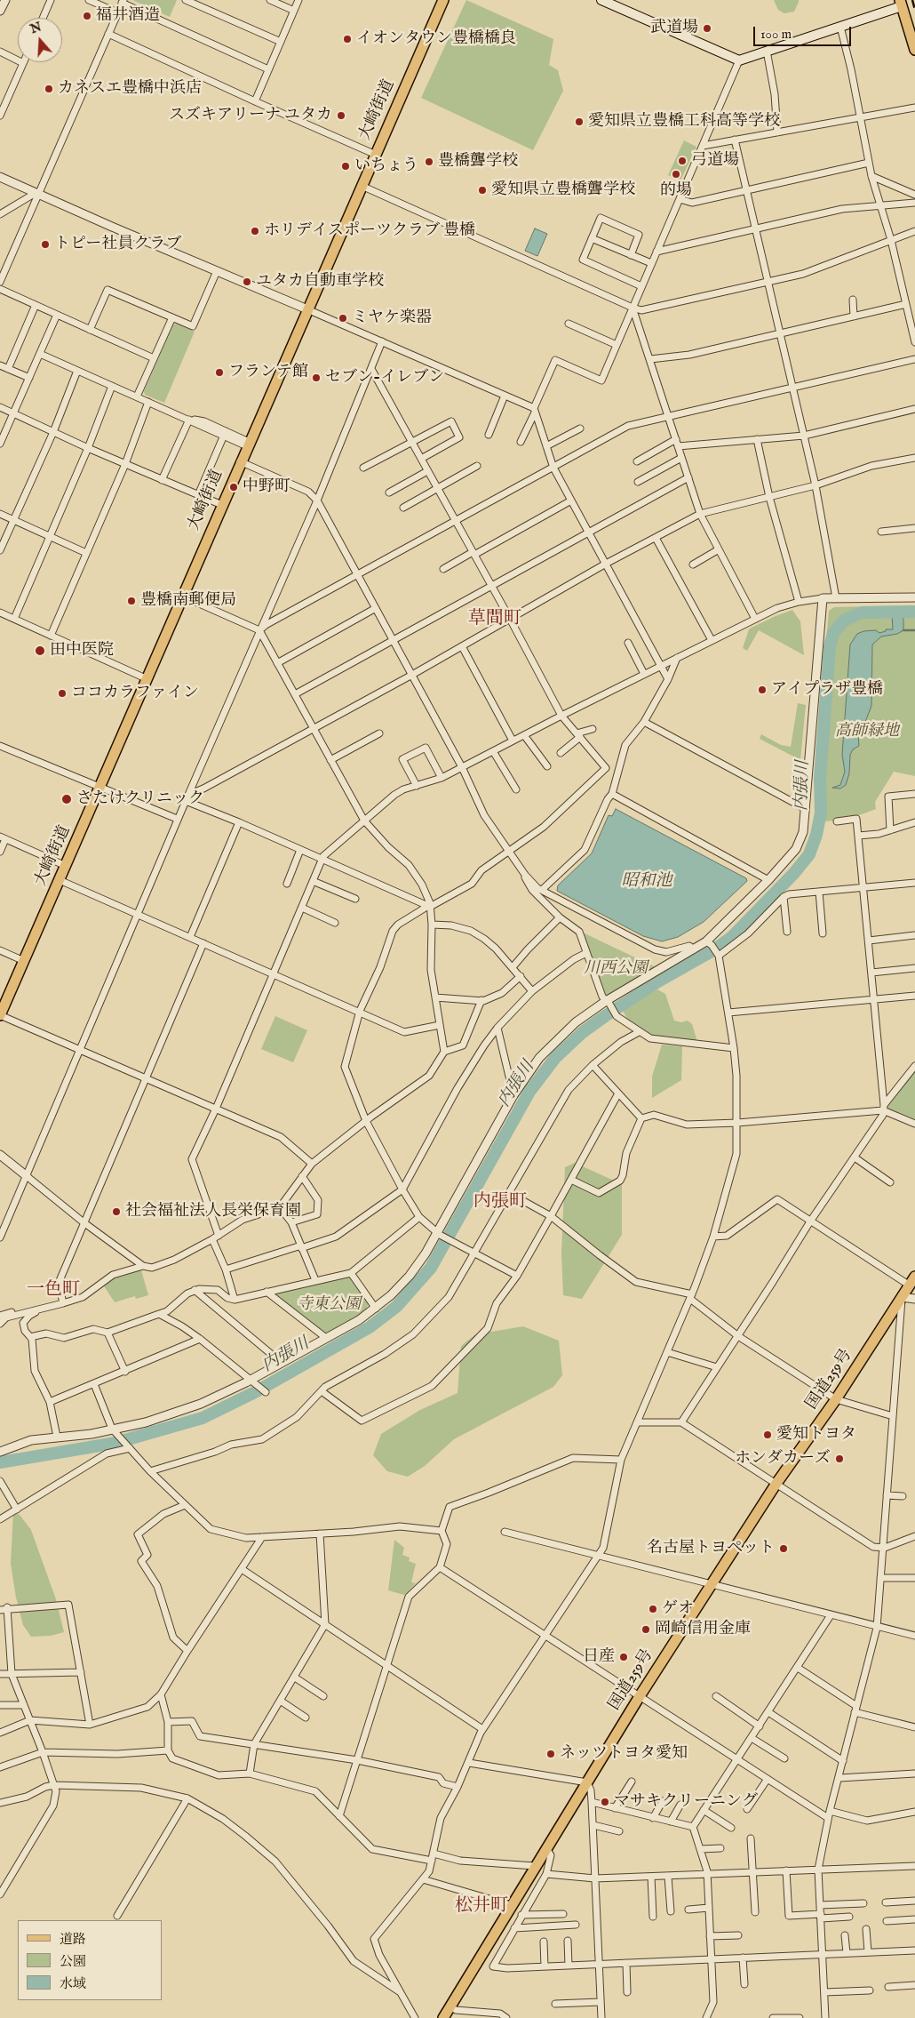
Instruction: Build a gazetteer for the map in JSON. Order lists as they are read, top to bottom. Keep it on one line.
{"streets":{"main road":["大崎街道","国道259号"]},"districts":["草間町","内張町","一色町","松井町"],"water":["内張川","昭和池"],"parks":["高師緑地","川西公園","寺東公園"],"places":["福井酒造","武道場","イオンタウン豊橋橋良","カネスエ豊橋中浜店","スズキアリーナ ユタカ","愛知県立豊橋工科高等学校","弓道場","豊橋聾学校","いちょう","的場","愛知県立豊橋聾学校","ホリデイスポーツクラブ 豊橋","トピー社員クラブ","ユタカ自動車学校","ミヤケ楽器","フランテ館","セブン-イレブン","中野町","豊橋南郵便局","田中医院","アイプラザ豊橋","ココカラファイン","さたけクリニック","社会福祉法人長栄保育園","愛知トヨタ","ホンダカーズ","名古屋トヨペット","ゲオ","岡崎信用金庫","日産","ネッツトヨタ愛知","マサキクリーニング"],"legend":["道路","公園","水域"],"scale_bar":"100 m","north":"top"}
